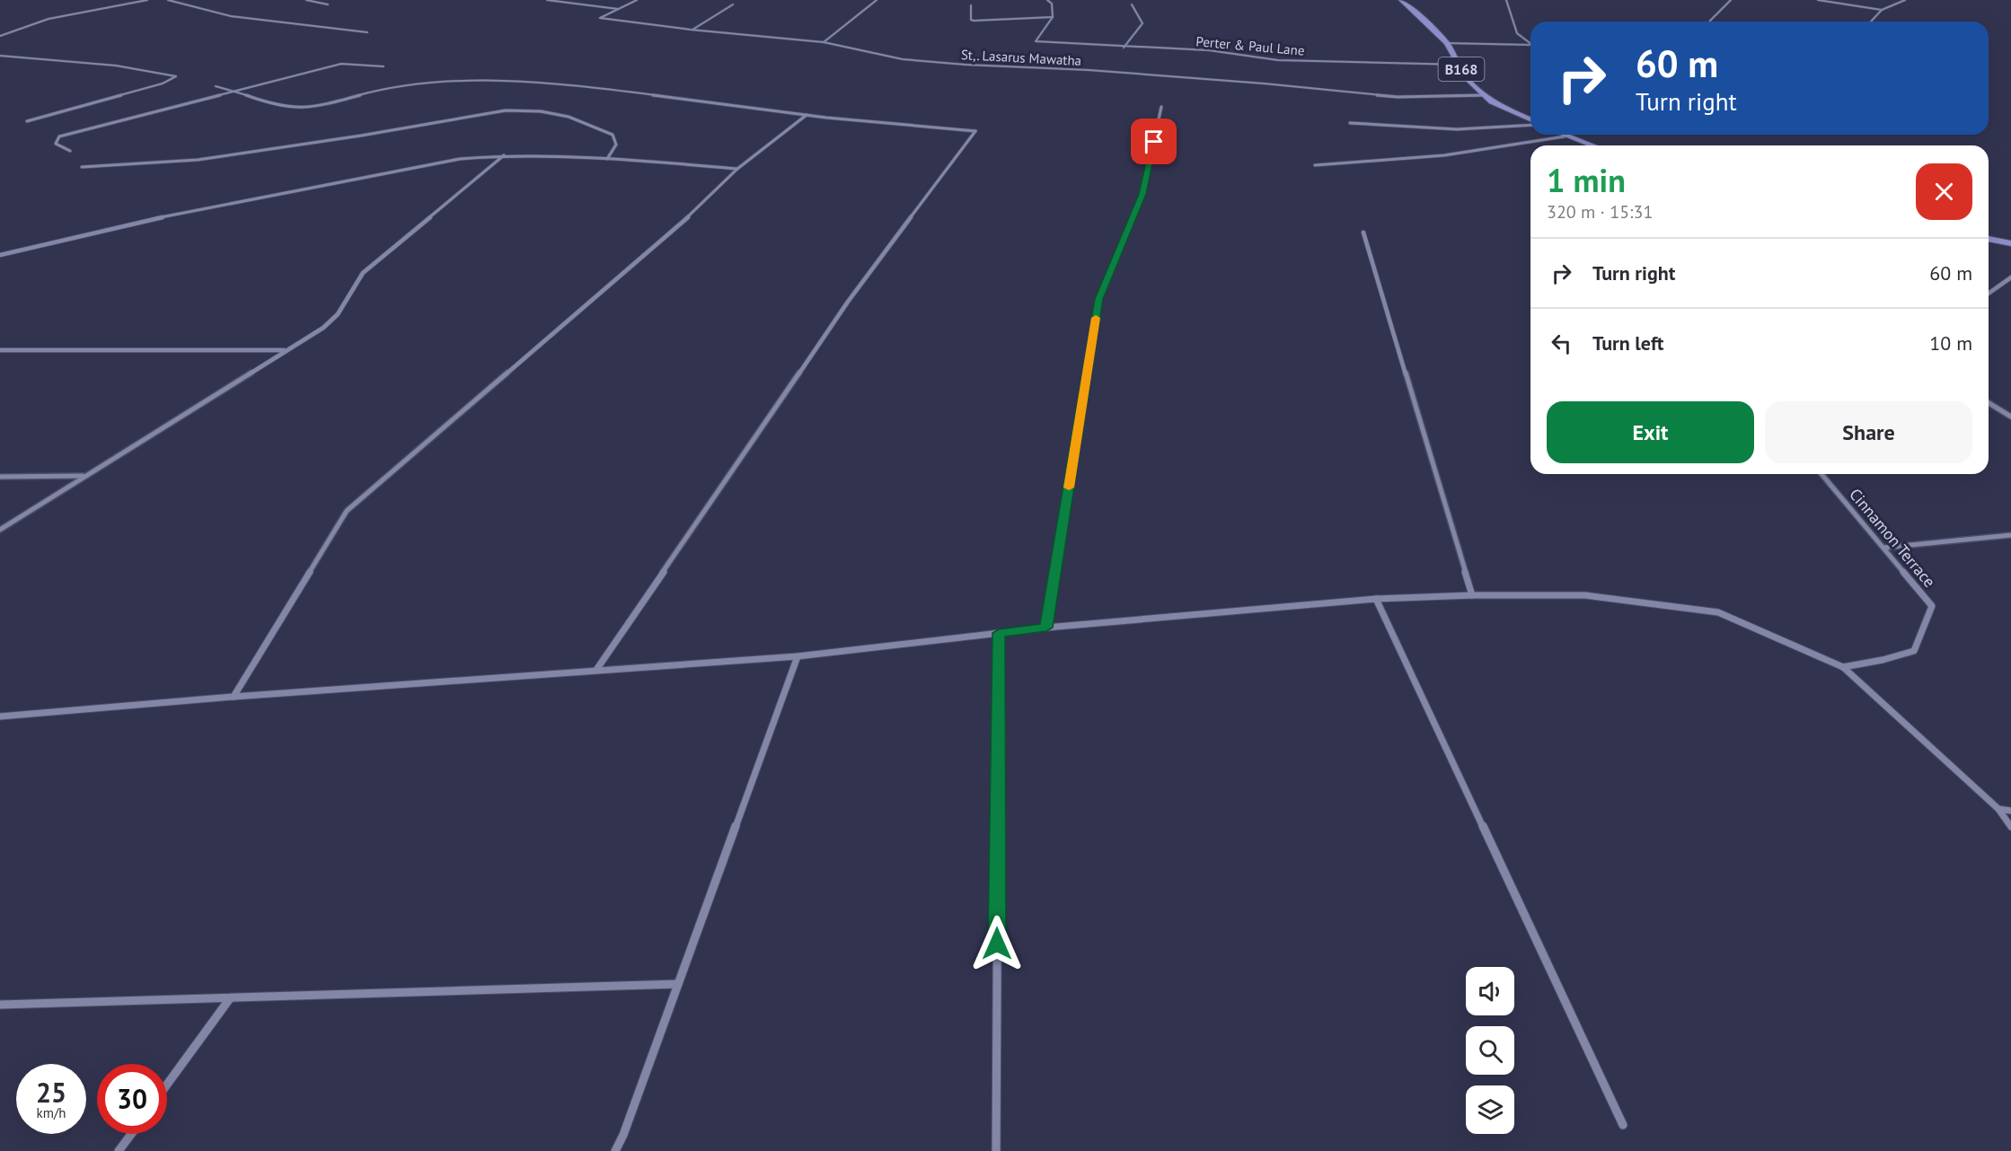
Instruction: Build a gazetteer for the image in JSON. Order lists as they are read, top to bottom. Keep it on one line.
{"streets":{"main road":["B168"],"street":["Perter & Paul Lane","St,. Lasarus Mawatha","Cinnamon Terrace"]},"crossings":[["Perter & Paul Lane","B168"],["St,. Lasarus Mawatha","B168"]],"page":{"turn":["60 m","Turn right"],"heading":["1 min","320 m · 15:31"],"list":[{"name":"Turn right","value":"60 m"},{"name":"Turn left","value":"10 m"}],"buttons":["Exit","Share"],"speed":"25 km/h","limit":"30"}}
